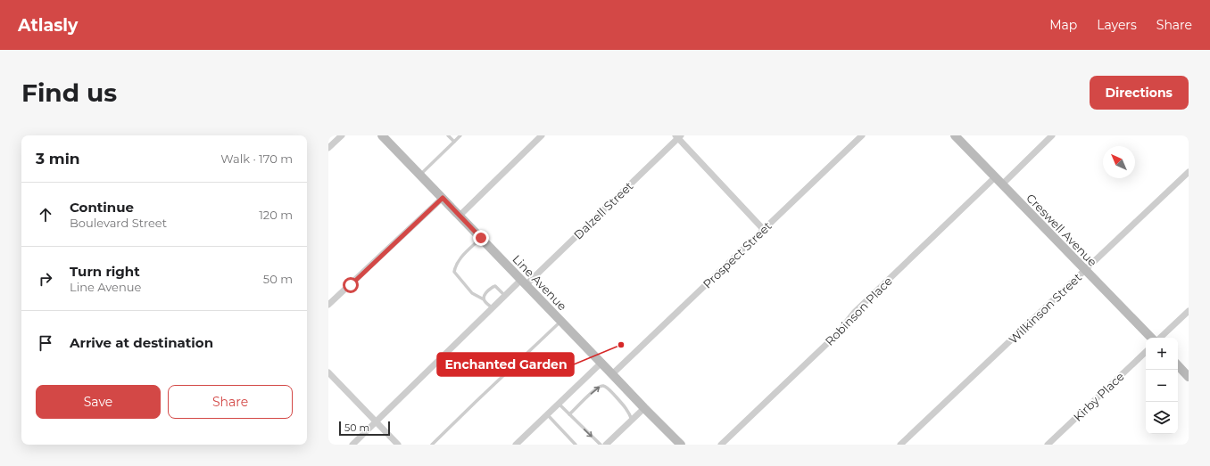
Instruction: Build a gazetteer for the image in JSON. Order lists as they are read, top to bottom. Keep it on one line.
{"streets":{"main road":["Creswell Avenue","Line Avenue"],"street":["Dalzell Street","Prospect Street","Wilkinson Street","Robinson Place","Kirby Place"]},"crossings":[["Dalzell Street","Line Avenue"],["Creswell Avenue","Wilkinson Street"],["Creswell Avenue","Robinson Place"],["Prospect Street","Line Avenue"]],"places":["Enchanted Garden"],"scale_bar":"50 m","north":"top left","page":{"header":"Atlasly","nav":["Map","Layers","Share"],"buttons":["Directions",["Save","Share"]],"title":"Find us","heading":["3 min","Walk · 170 m"],"list":[["Continue","Boulevard Street","120 m"],["Turn right","Line Avenue","50 m"],"Arrive at destination"],"map_buttons":["+","−"],"scale":"50 m"}}
